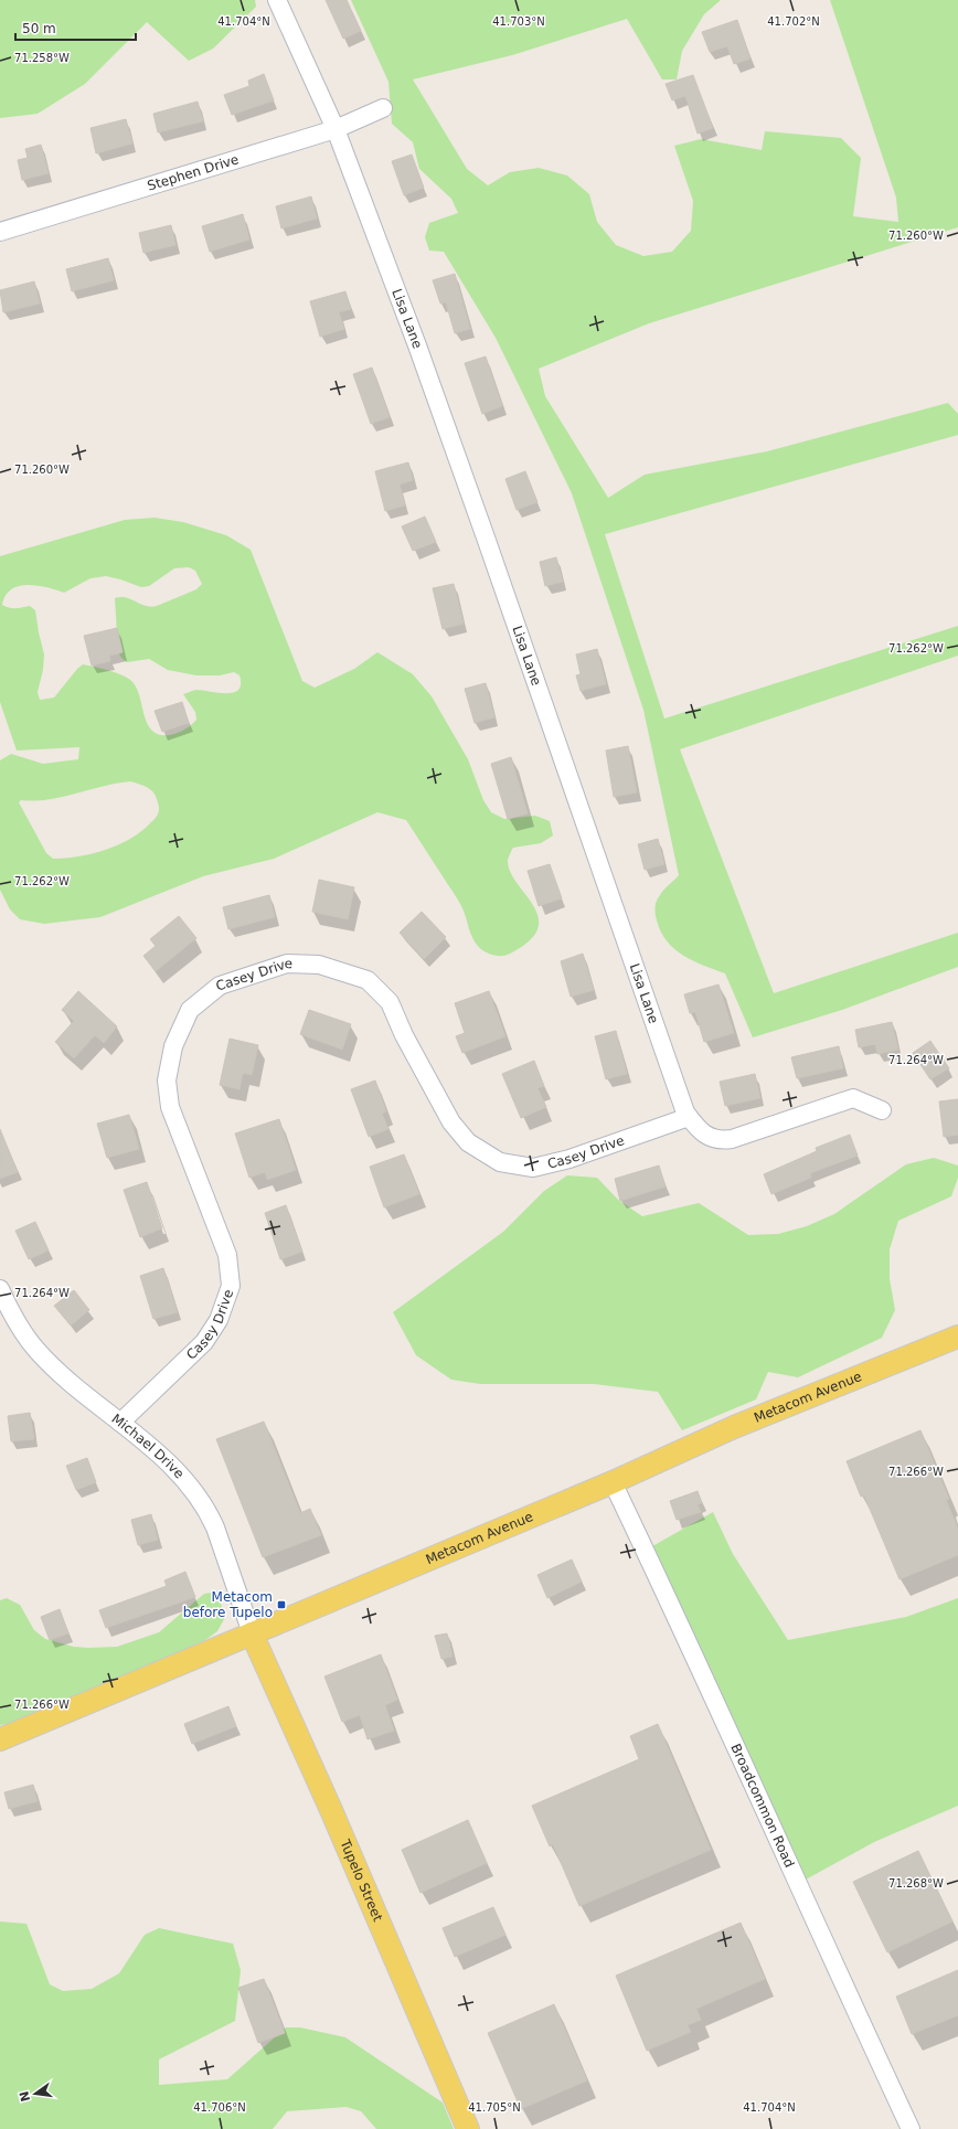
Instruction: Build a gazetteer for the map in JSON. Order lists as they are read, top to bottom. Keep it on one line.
{"streets":{"main road":["Metacom Avenue","Tupelo Street"],"street":["Stephen Drive","Lisa Lane","Casey Drive","Michael Drive","Broadcommon Road"]},"crossings":[["Stephen Drive","Lisa Lane"],["Lisa Lane","Casey Drive"],["Casey Drive","Michael Drive"],["Metacom Avenue","Michael Drive"],["Metacom Avenue","Broadcommon Road"],["Metacom Avenue","Tupelo Street"],["Michael Drive","Tupelo Street"]],"places":{"transit":["Metacom before Tupelo"]},"scale_bar":"50 m","north":"left","coordinates":["41.704°N","41.703°N","41.702°N","71.258°W","71.260°W","71.262°W","71.264°W","71.266°W","71.268°W","41.706°N","41.705°N"]}
